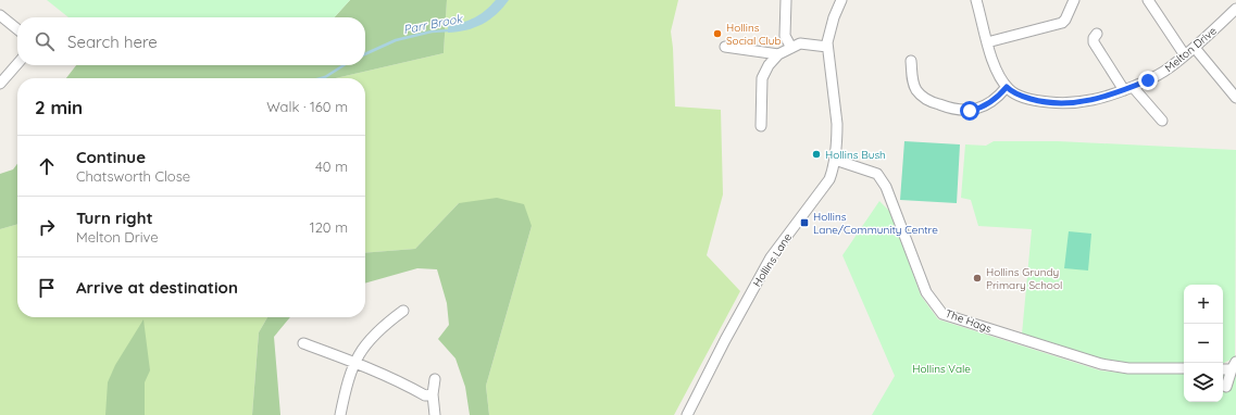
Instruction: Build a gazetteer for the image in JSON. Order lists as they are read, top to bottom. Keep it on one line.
{"streets":{"street":["Melton Drive","Hollins Lane","The Hags"]},"crossings":[["Hollins Lane","The Hags"]],"water":["Parr Brook"],"parks":["Hollins Vale"],"places":{"other":["Hollins Social Club","Hollins Bush","Hollins Grundy Primary School"],"transit":["Hollins Lane/Community Centre"]},"page":{"search":"Search here","heading":["2 min","Walk · 160 m"],"list":[["Continue","Chatsworth Close","40 m"],["Turn right","Melton Drive","120 m"],"Arrive at destination"],"map_buttons":["+","−"]}}
